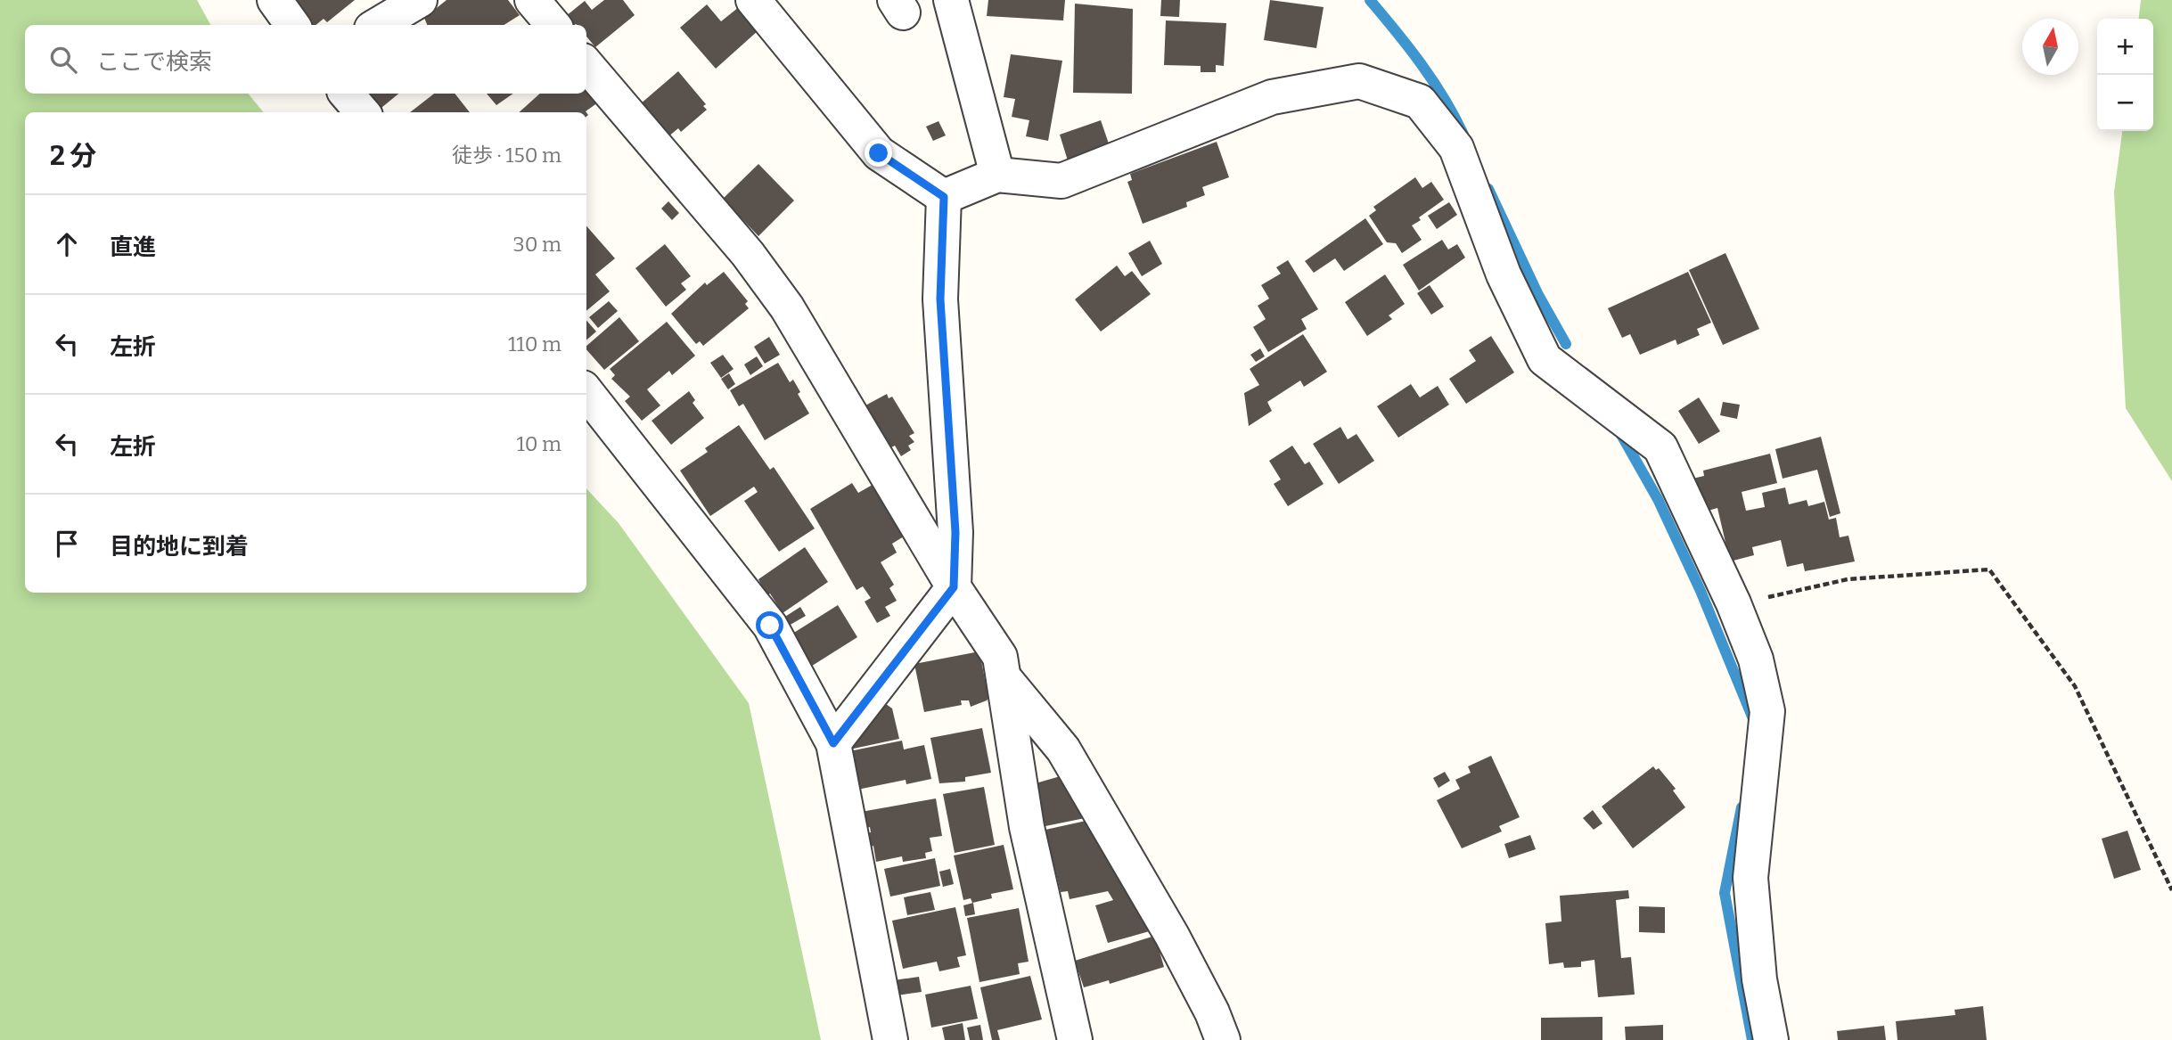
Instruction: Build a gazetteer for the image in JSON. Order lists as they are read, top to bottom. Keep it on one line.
{"north":"top","page":{"map_buttons":["+","−"],"search":"ここで検索","heading":["2 分","徒歩 · 150 m"],"list":[["直進","30 m"],["左折","110 m"],["左折","10 m"],"目的地に到着"]}}
